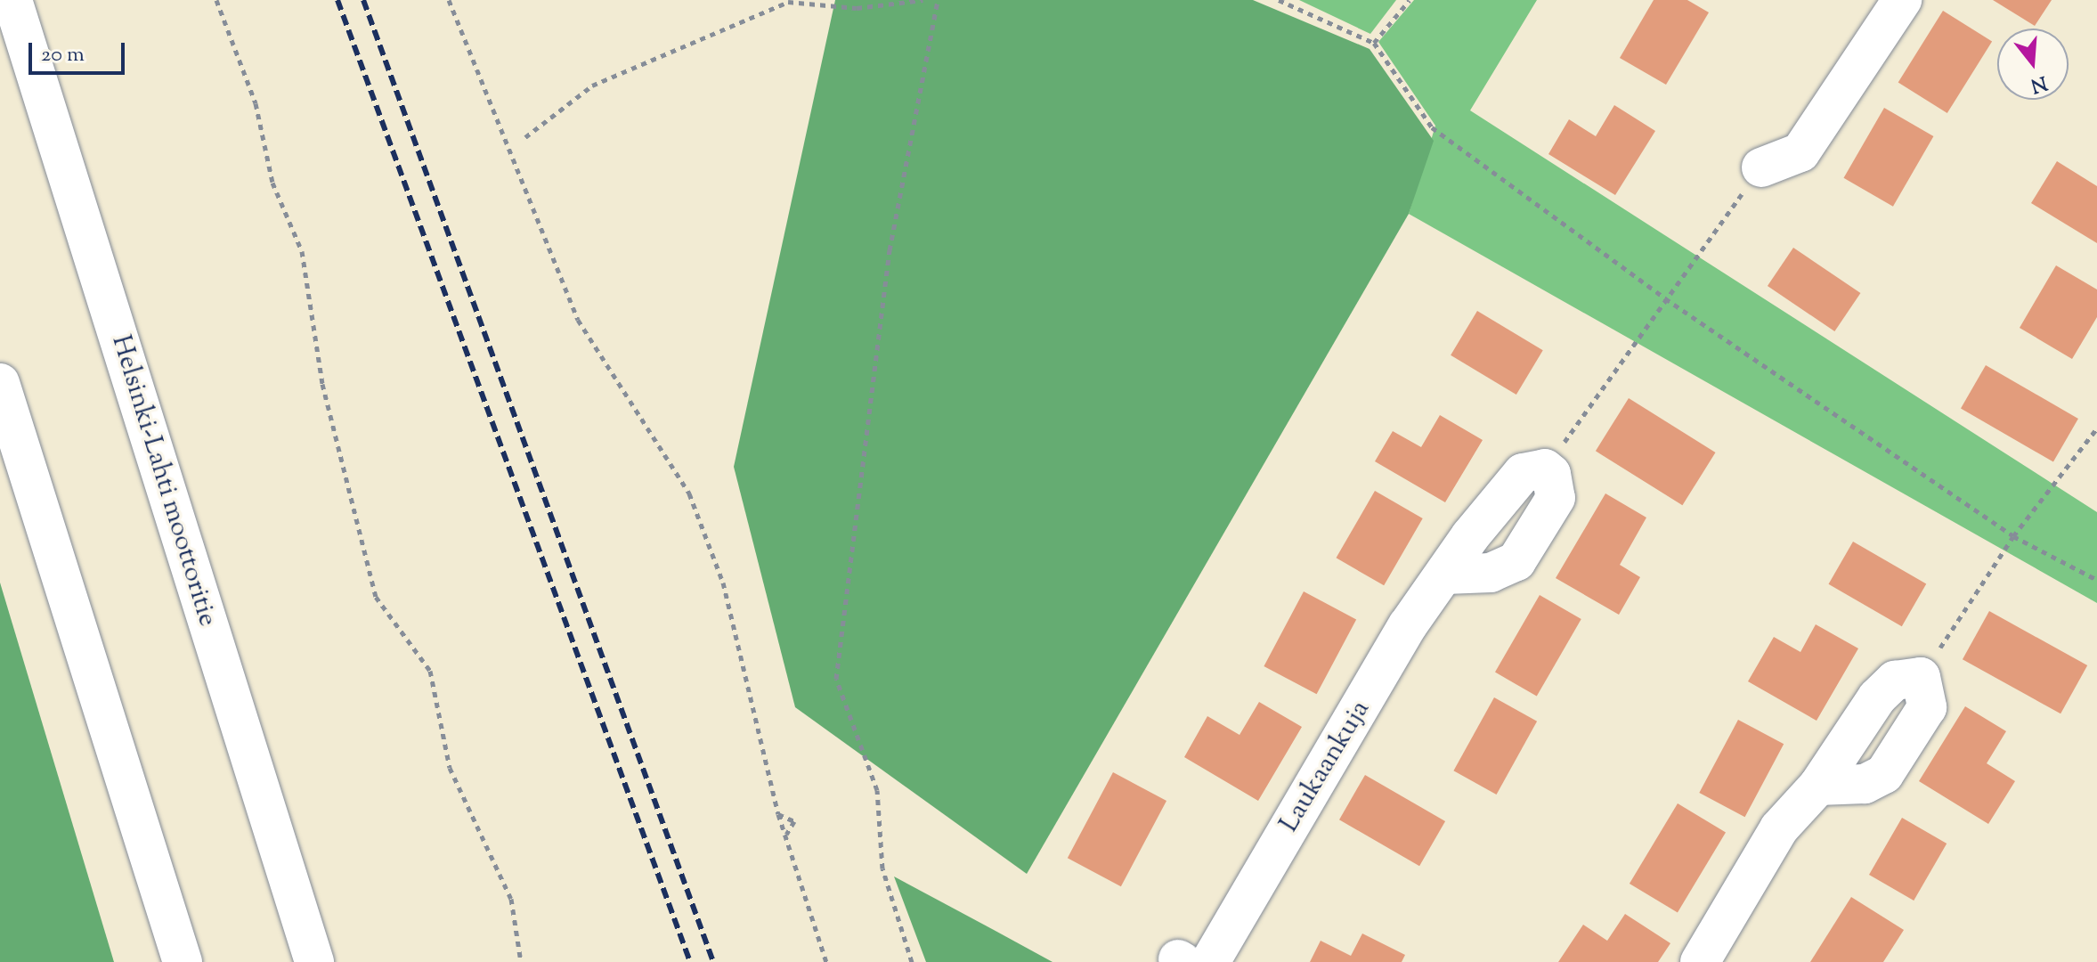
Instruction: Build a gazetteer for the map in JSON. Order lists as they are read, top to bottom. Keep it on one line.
{"streets":{"main road":["Helsinki-Lahti moottoritie","Laukaankuja"]},"scale_bar":"20 m","north":"bottom"}
